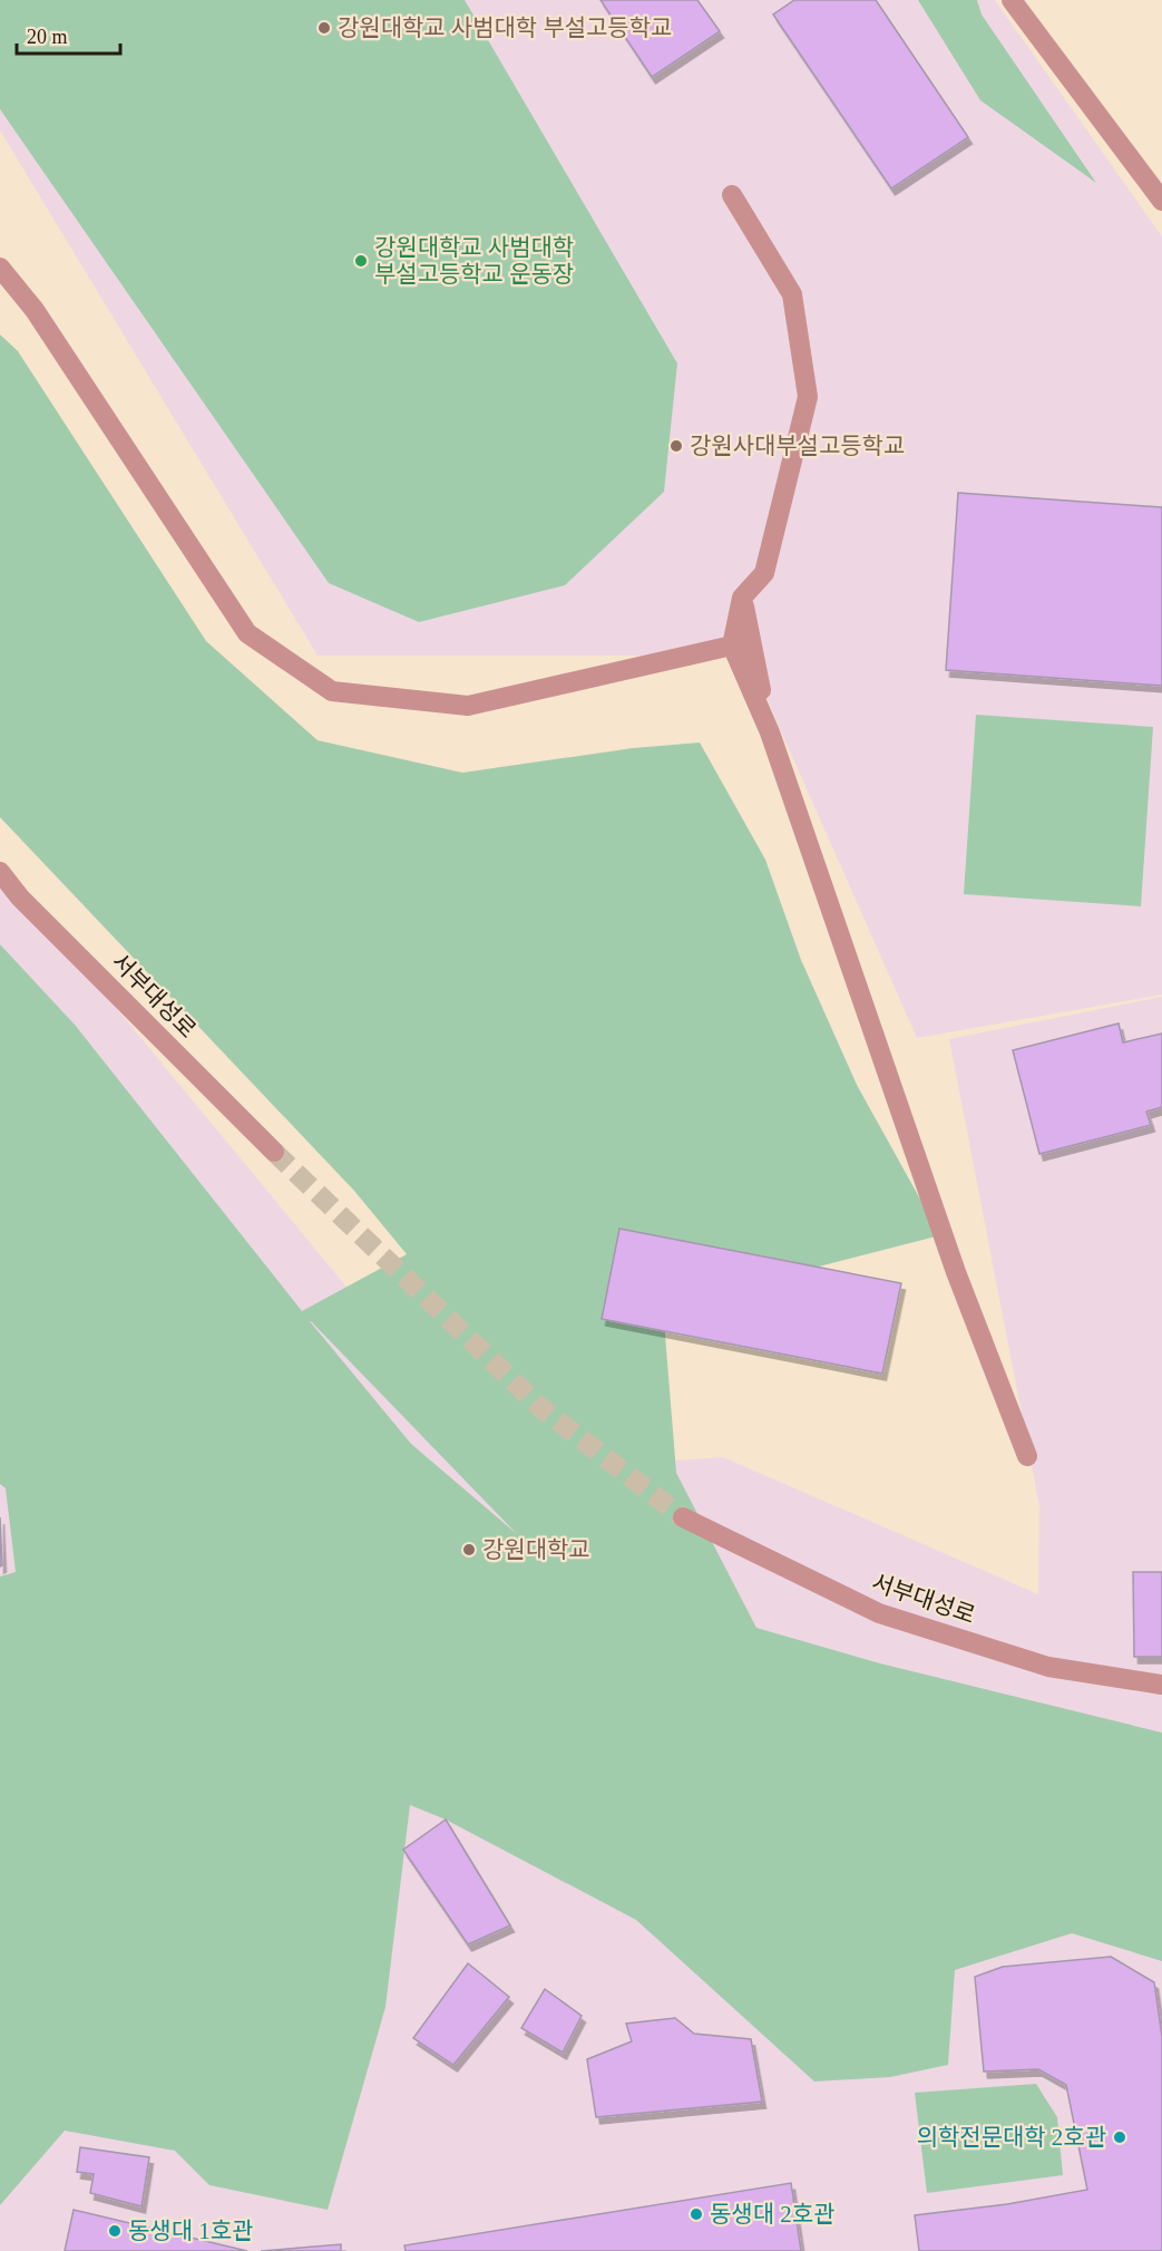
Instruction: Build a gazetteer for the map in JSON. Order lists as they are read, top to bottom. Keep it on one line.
{"streets":{"street":["서부대성로"]},"places":["강원대학교 사범대학 부설고등학교","강원대학교 사범대학 부설고등학교 운동장","강원사대부설고등학교","강원대학교","의학전문대학 2호관","동생대 2호관","동생대 1호관"],"scale_bar":"20 m"}
